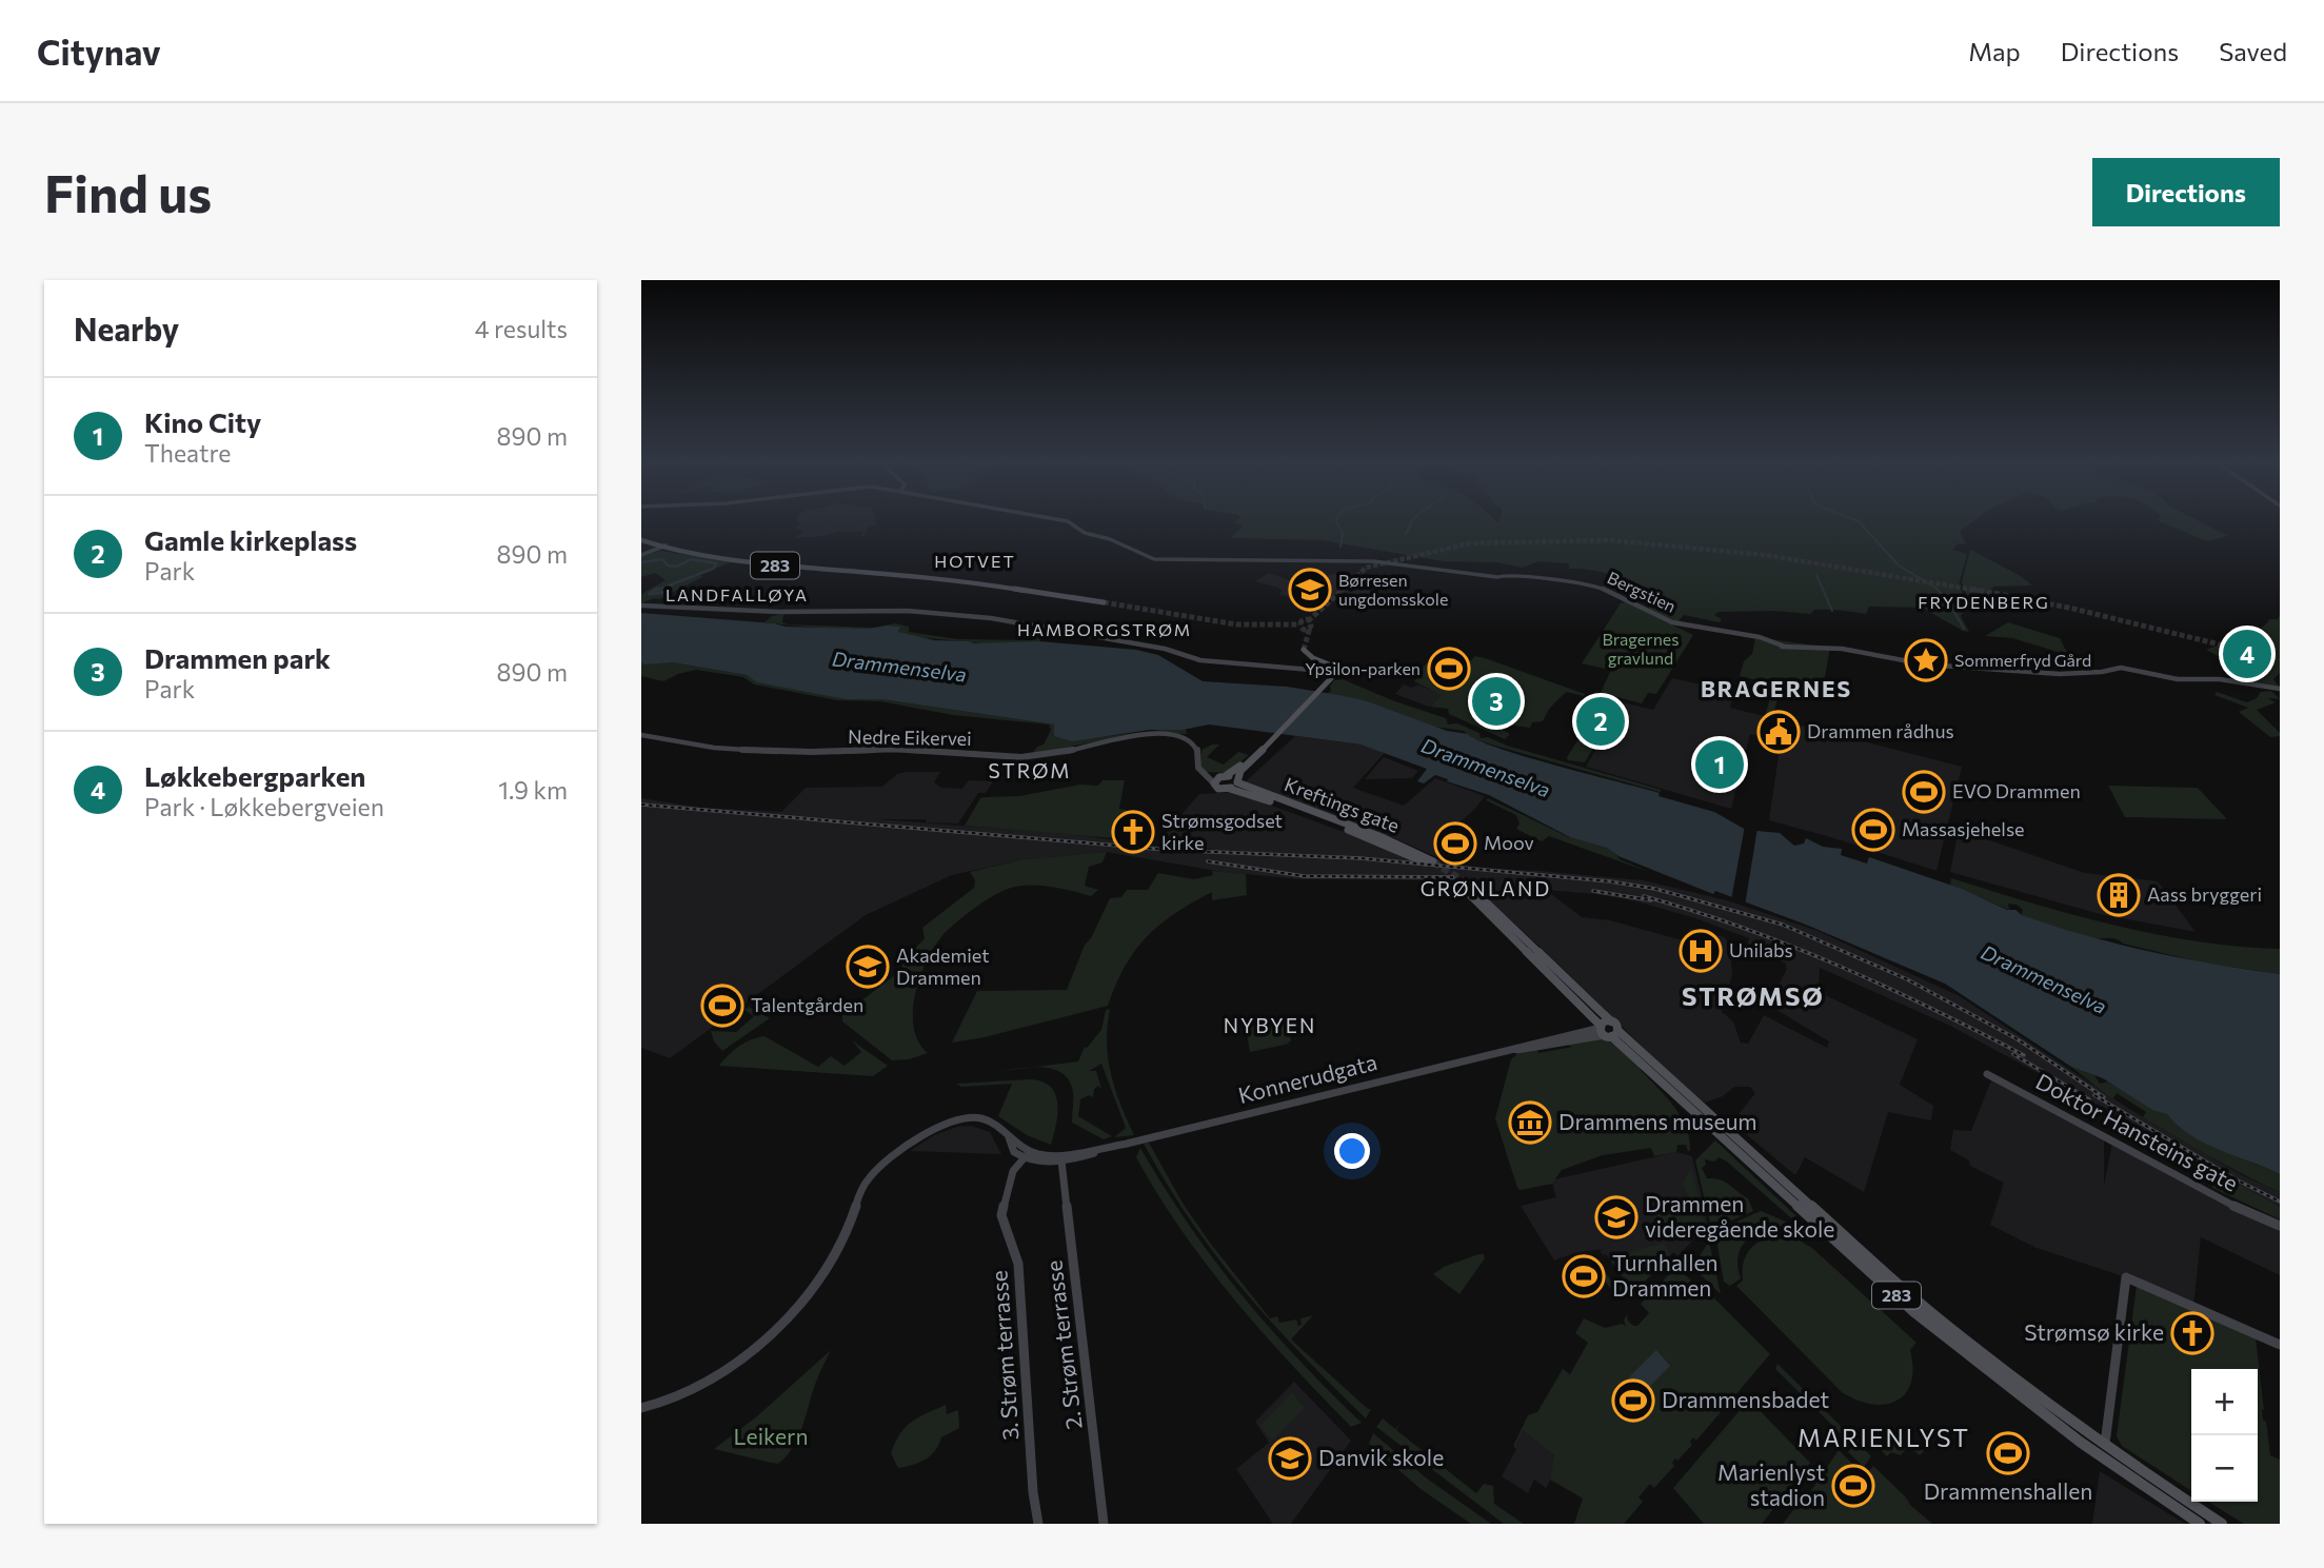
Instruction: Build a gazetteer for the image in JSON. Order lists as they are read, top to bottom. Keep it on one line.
{"streets":{"main road":["283","Bergstien","Nedre Eikervei","Kreftings gate","Konnerudgata","Doktor Hansteins gate","2. Strøm terrasse","3. Strøm terrasse"]},"crossings":[["283","Konnerudgata"],["Nedre Eikervei","Kreftings gate"],["Konnerudgata","2. Strøm terrasse"],["Konnerudgata","3. Strøm terrasse"]],"districts":["HOTVET","LANDFALLØYA","FRYDENBERG","HAMBORGSTRØM","BRAGERNES","STRØM","GRØNLAND","STRØMSØ","NYBYEN","MARIENLYST"],"water":["Drammenselva"],"parks":["Bragernes gravlund","Leikern"],"places":{"school or university":["Børresen ungdomsskole","Akademiet Drammen","Drammen videregående skole","Danvik skole"],"place":["Sommerfryd Gård"],"sports":["Ypsilon-parken","EVO Drammen","Massasjehelse","Moov","Talentgården","Turnhallen Drammen","Drammensbadet","Drammenshallen","Marienlyst stadion"],"public building":["Drammen rådhus"],"church":["Strømsgodset kirke","Strømsø kirke"],"building":["Aass bryggeri"],"hospital":["Unilabs"],"museum":["Drammens museum"]},"page":{"header":"Citynav","nav":["Map","Directions","Saved"],"buttons":"Directions","title":"Find us","heading":["Nearby","4 results"],"list":[{"mark":"1","name":"Kino City","note":"Theatre","value":"890 m"},{"mark":"2","name":"Gamle kirkeplass","note":"Park","value":"890 m"},{"mark":"3","name":"Drammen park","note":"Park","value":"890 m"},{"mark":"4","name":"Løkkebergparken","note":"Park · Løkkebergveien","value":"1.9 km"}],"pins":["4","3","2","1"],"map_buttons":["+","−"]}}
